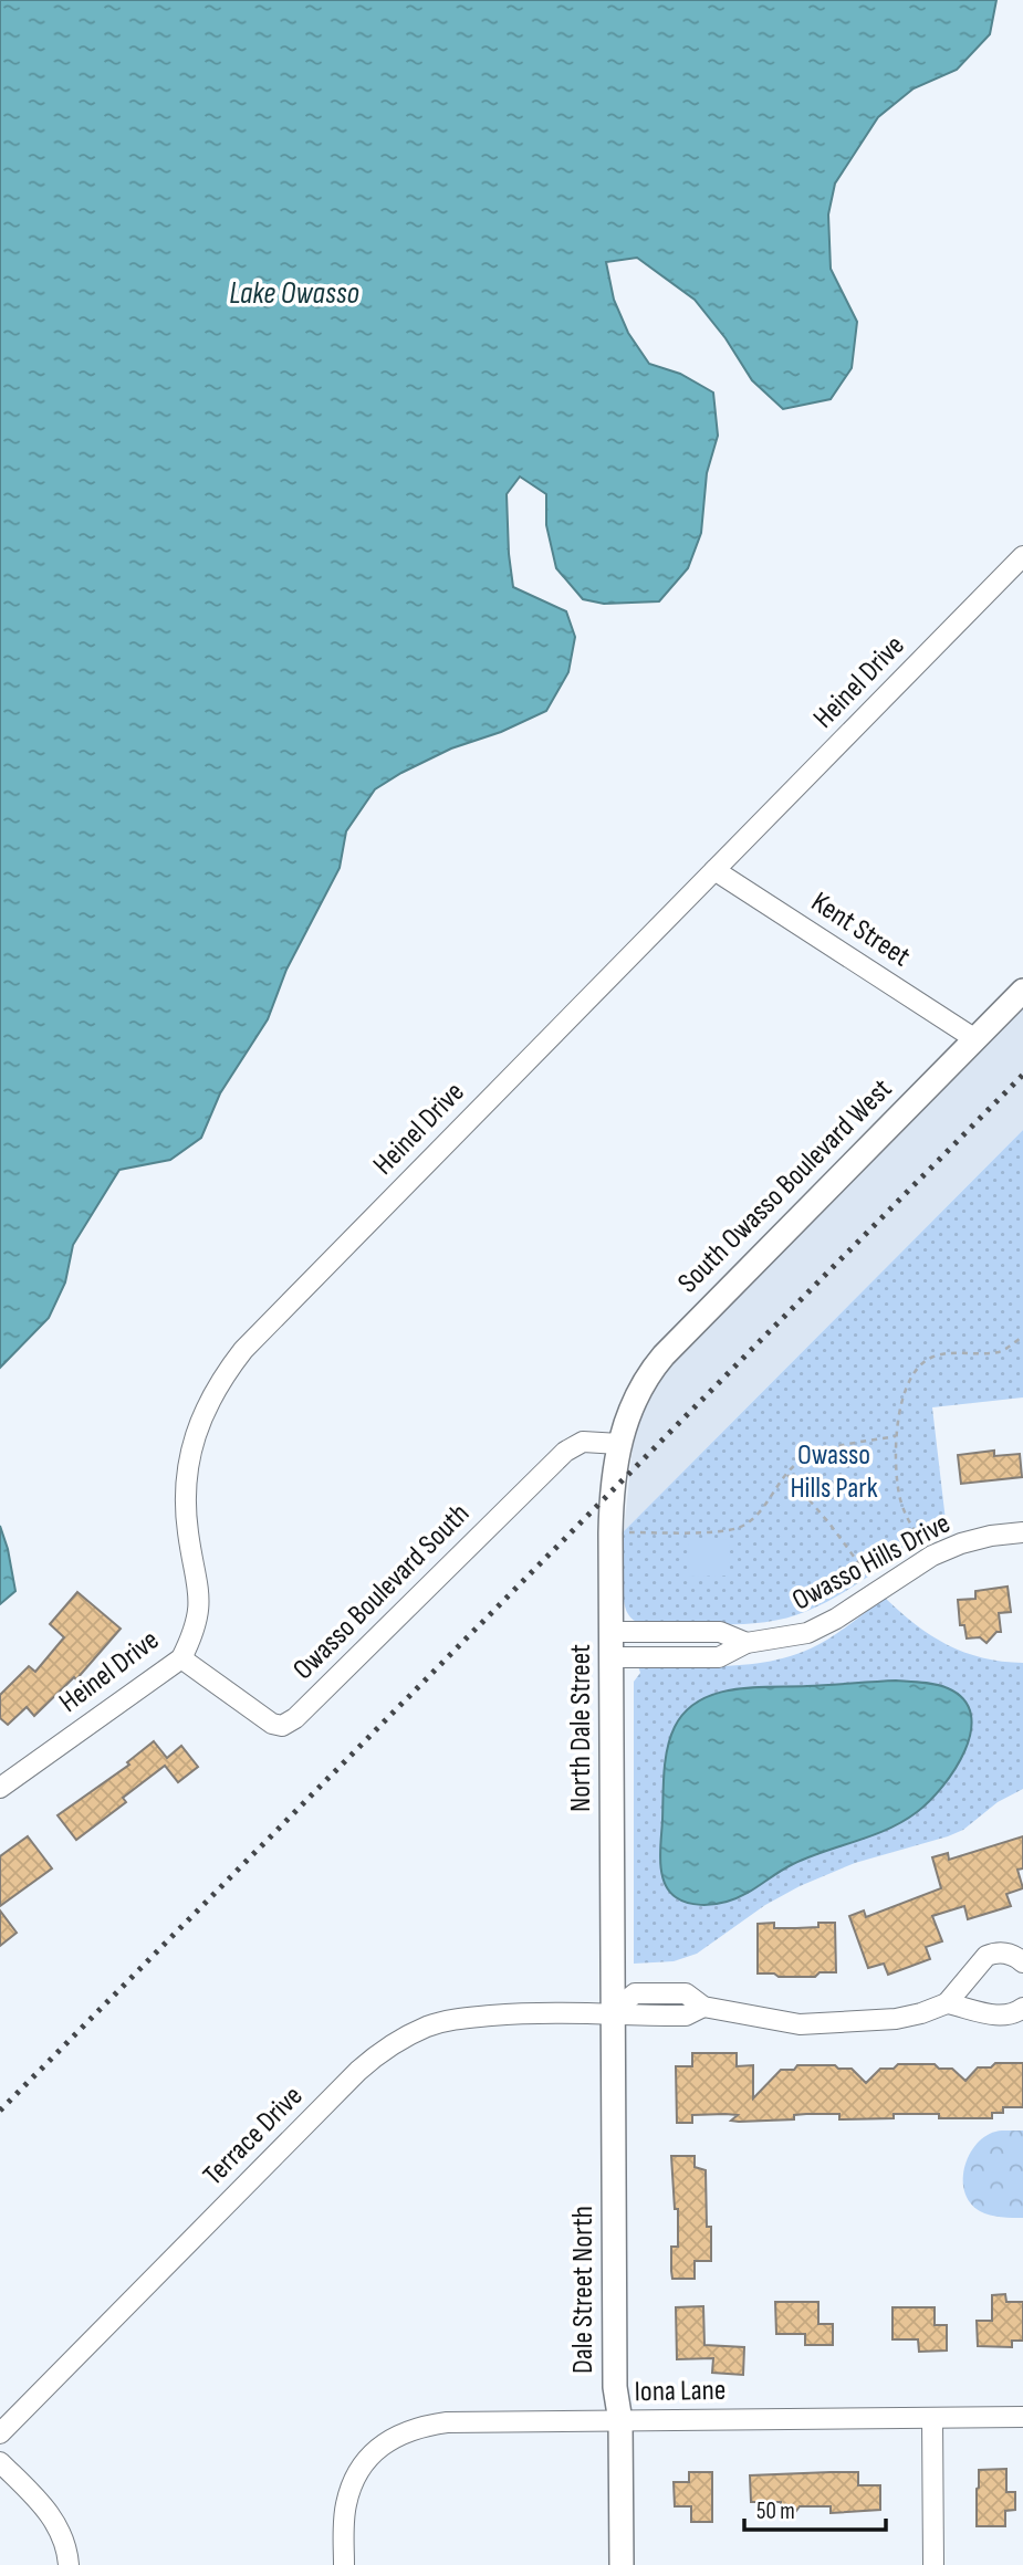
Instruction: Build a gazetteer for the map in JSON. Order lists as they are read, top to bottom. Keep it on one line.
{"streets":{"street":["Heinel Drive","Kent Street","South Owasso Boulevard West","Owasso Hills Drive","Owasso Boulevard South","North Dale Street","Terrace Drive","Dale Street North","Iona Lane"]},"crossings":[["Heinel Drive","Kent Street"],["Heinel Drive","Owasso Boulevard South"],["Kent Street","South Owasso Boulevard West"],["South Owasso Boulevard West","Owasso Boulevard South"],["South Owasso Boulevard West","North Dale Street"],["Owasso Hills Drive","North Dale Street"],["Owasso Boulevard South","North Dale Street"],["North Dale Street","Terrace Drive"],["North Dale Street","Dale Street North"],["Terrace Drive","Dale Street North"],["Dale Street North","Iona Lane"]],"water":["Lake Owasso"],"parks":["Owasso Hills Park"],"scale_bar":"50 m"}
